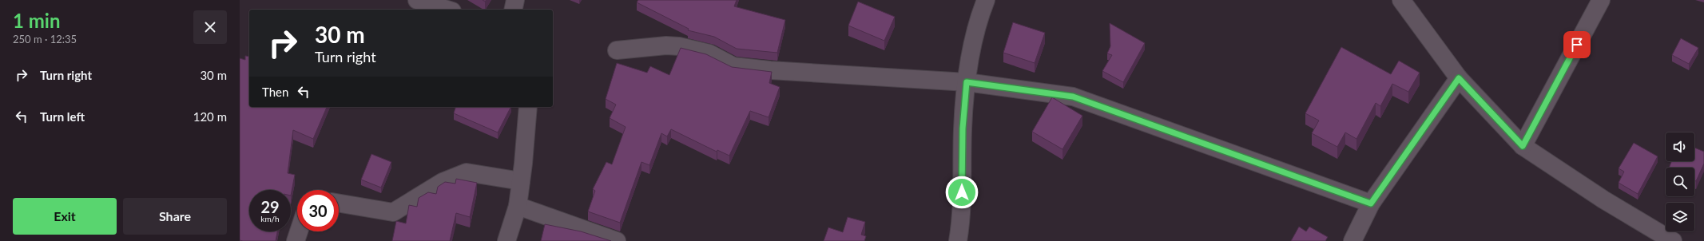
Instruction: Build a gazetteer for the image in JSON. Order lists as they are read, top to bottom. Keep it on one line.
{"page":{"heading":["1 min","250 m · 12:35"],"turn":["30 m","Turn right"],"list":[{"name":"Turn right","value":"30 m"},{"name":"Turn left","value":"120 m"}],"then":"Then","speed":"29 km/h","limit":"30","buttons":["Exit","Share"]}}
